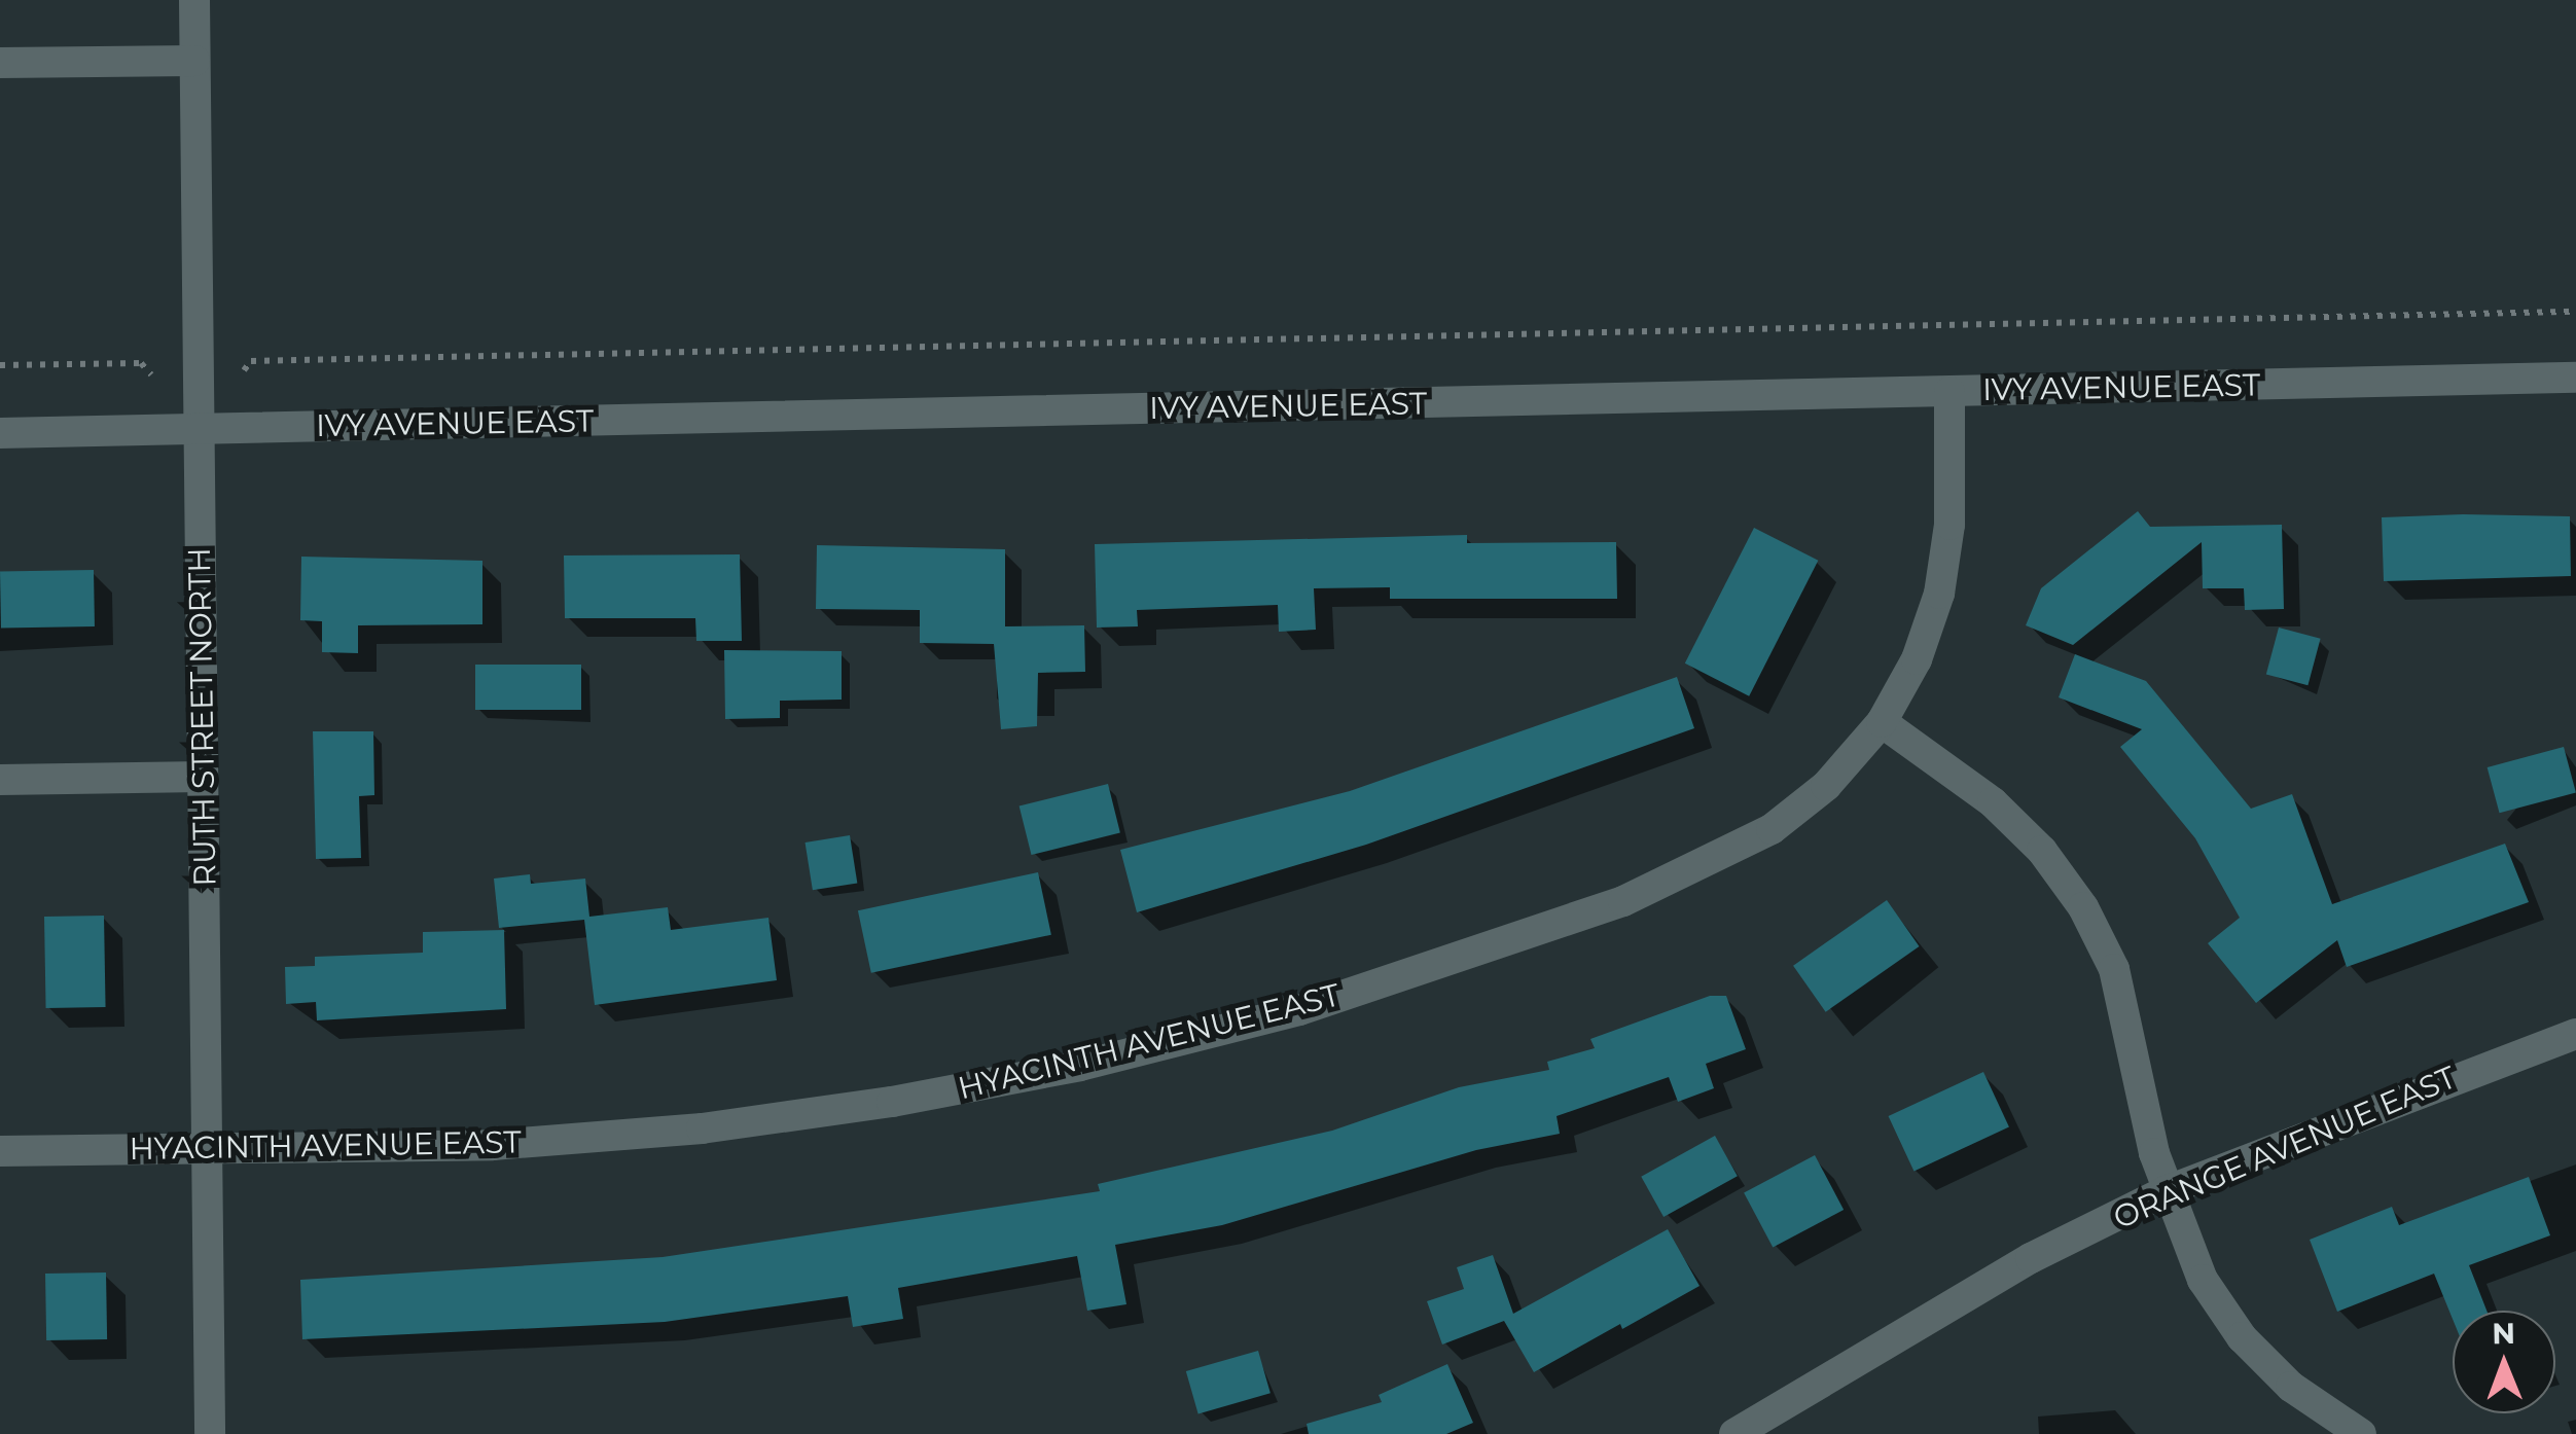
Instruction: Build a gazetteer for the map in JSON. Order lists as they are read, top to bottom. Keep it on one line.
{"streets":{"street":["IVY AVENUE EAST","RUTH STREET NORTH","HYACINTH AVENUE EAST","ORANGE AVENUE EAST"]},"crossings":[["IVY AVENUE EAST","RUTH STREET NORTH"],["IVY AVENUE EAST","HYACINTH AVENUE EAST"],["RUTH STREET NORTH","HYACINTH AVENUE EAST"]],"north":"top"}
